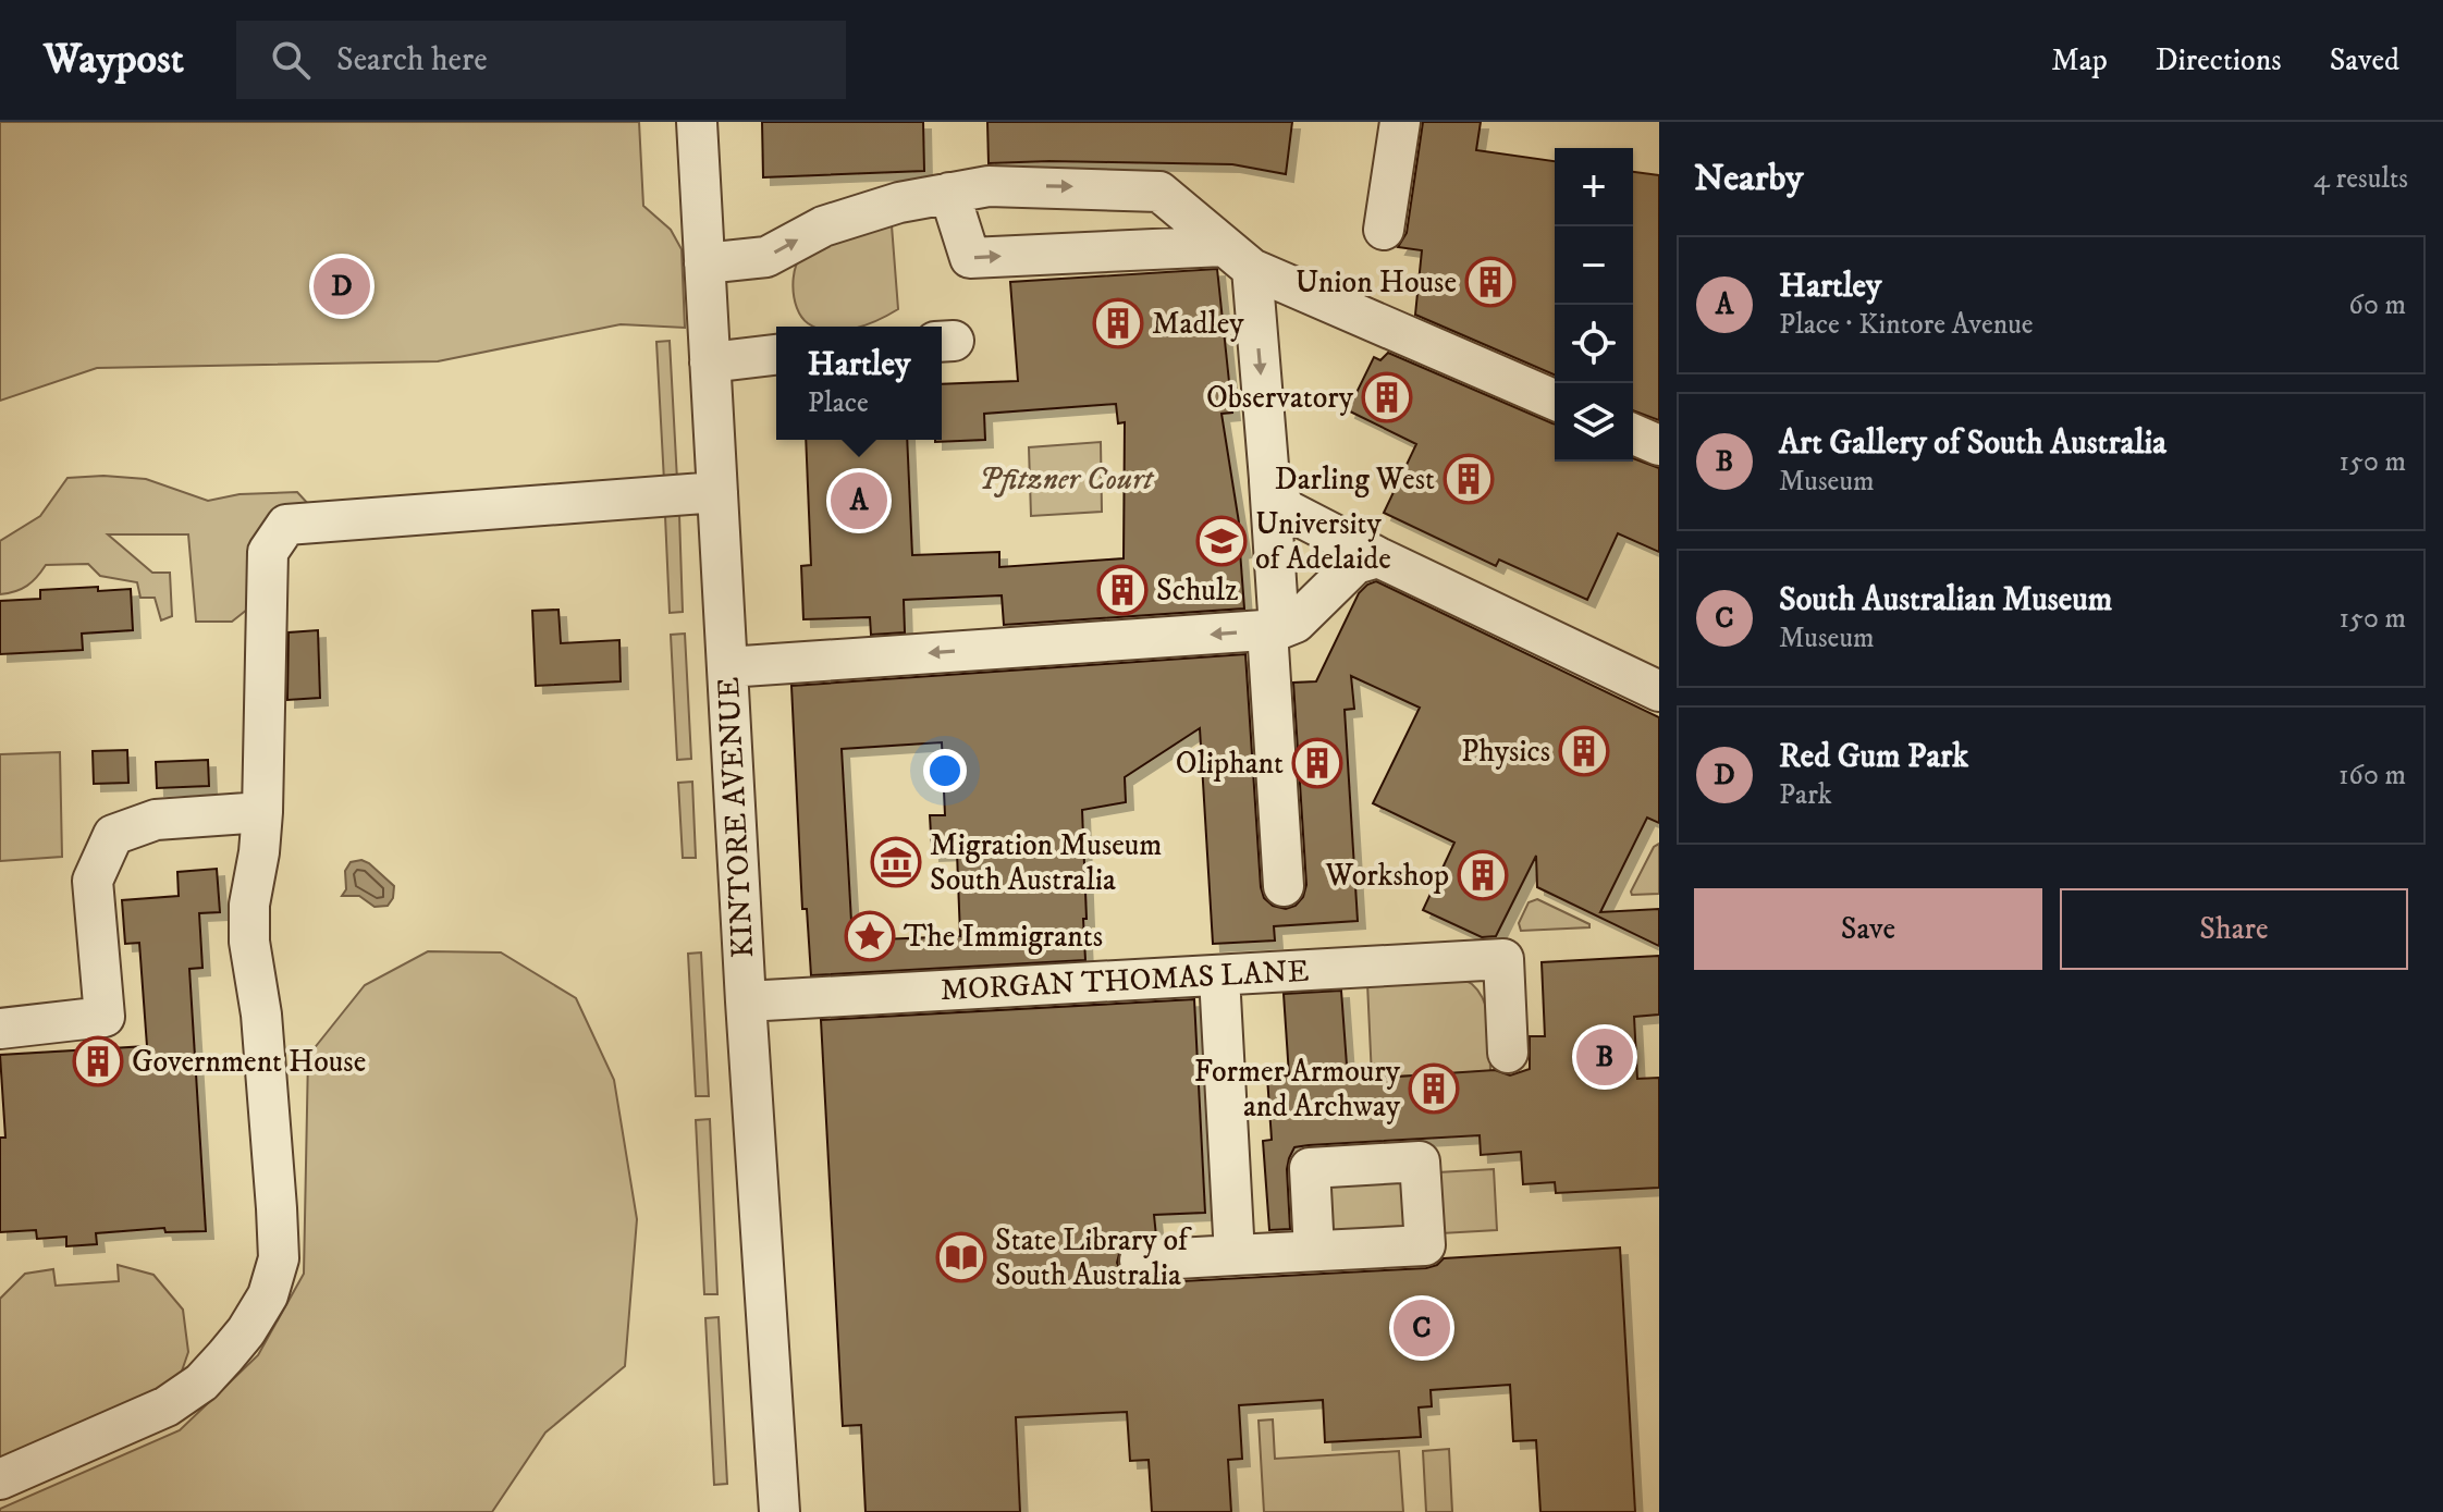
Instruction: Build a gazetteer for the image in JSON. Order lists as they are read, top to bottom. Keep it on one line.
{"streets":{"street":["KINTORE AVENUE","MORGAN THOMAS LANE"]},"crossings":[["KINTORE AVENUE","MORGAN THOMAS LANE"]],"parks":["Pfitzner Court"],"places":{"building":["Union House","Madley","Observatory","Darling West","Schulz","Physics","Oliphant","Workshop","Government House","Former Armoury and Archway"],"school or university":["University of Adelaide"],"museum":["Migration Museum South Australia"],"place":["The Immigrants"],"library":["State Library of South Australia"]},"page":{"header":"Waypost","search":"Search here","nav":["Map","Directions","Saved"],"heading":["Nearby","4 results"],"map_buttons":["+","−"],"list":[{"mark":"A","name":"Hartley","note":"Place · Kintore Avenue","value":"60 m"},{"mark":"B","name":"Art Gallery of South Australia","note":"Museum","value":"150 m"},{"mark":"C","name":"South Australian Museum","note":"Museum","value":"150 m"},{"mark":"D","name":"Red Gum Park","note":"Park","value":"160 m"}],"pins":["D","A","B","C"],"popup":["Hartley","Place"],"buttons":["Save","Share"]}}
